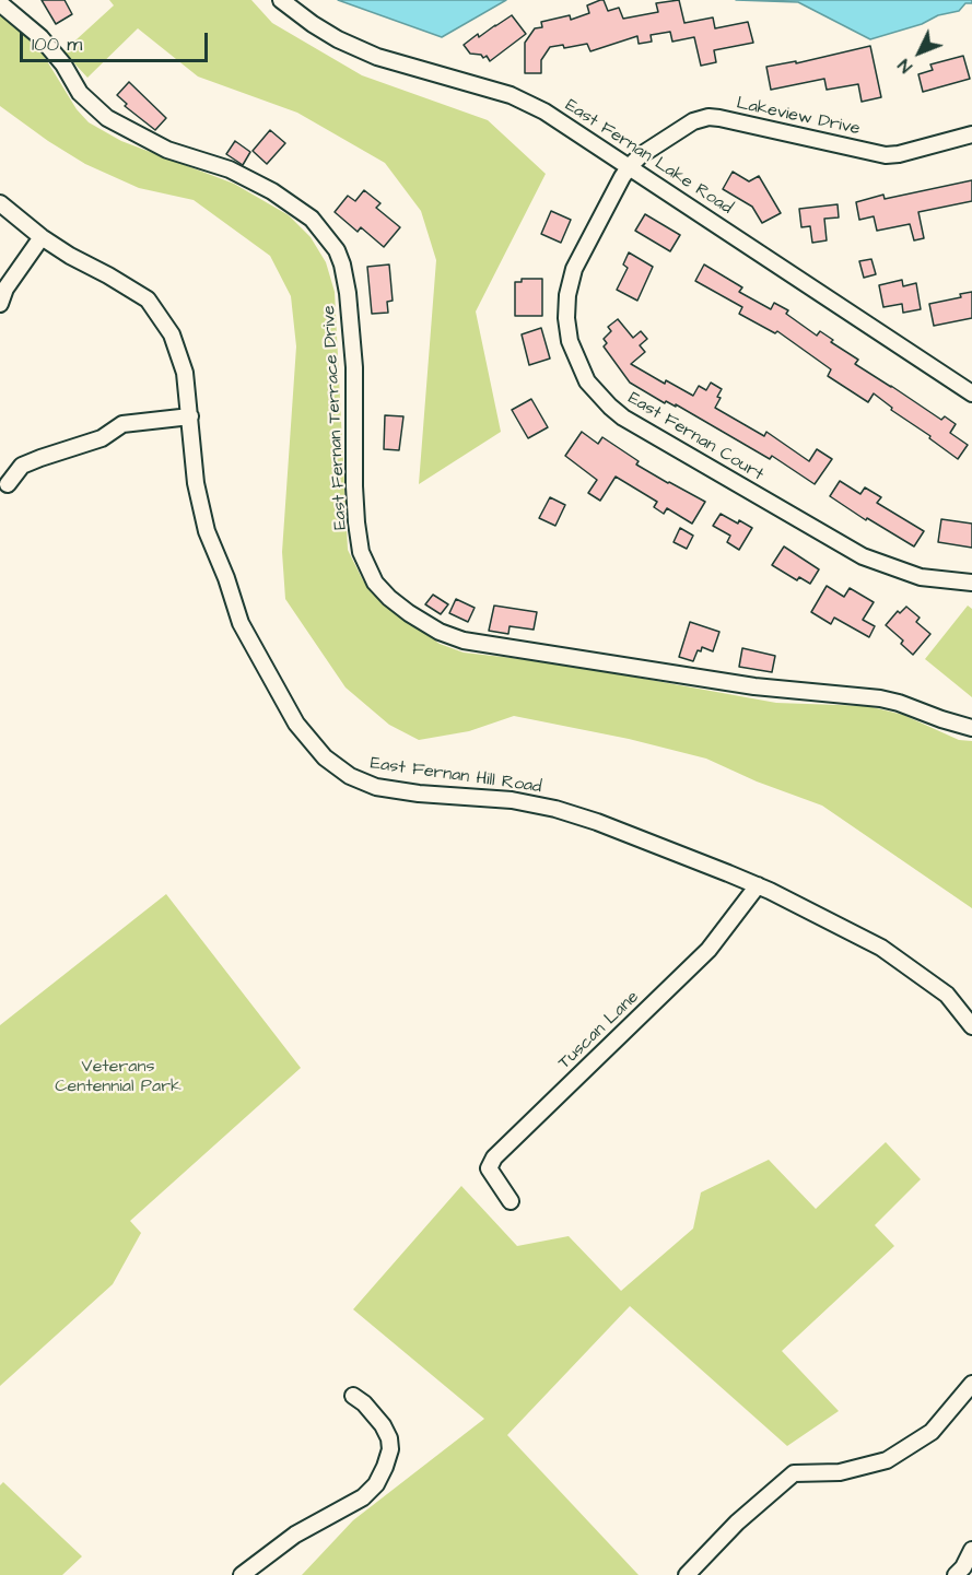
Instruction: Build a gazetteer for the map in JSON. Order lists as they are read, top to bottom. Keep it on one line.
{"streets":{"street":["Lakeview Drive","East Fernan Lake Road","East Fernan Terrace Drive","East Fernan Court","East Fernan Hill Road","Tuscan Lane"]},"crossings":[["Lakeview Drive","East Fernan Lake Road"],["Lakeview Drive","East Fernan Court"],["East Fernan Lake Road","East Fernan Court"],["East Fernan Hill Road","Tuscan Lane"]],"parks":["Veterans Centennial Park"],"scale_bar":"100 m","north":"bottom left"}
